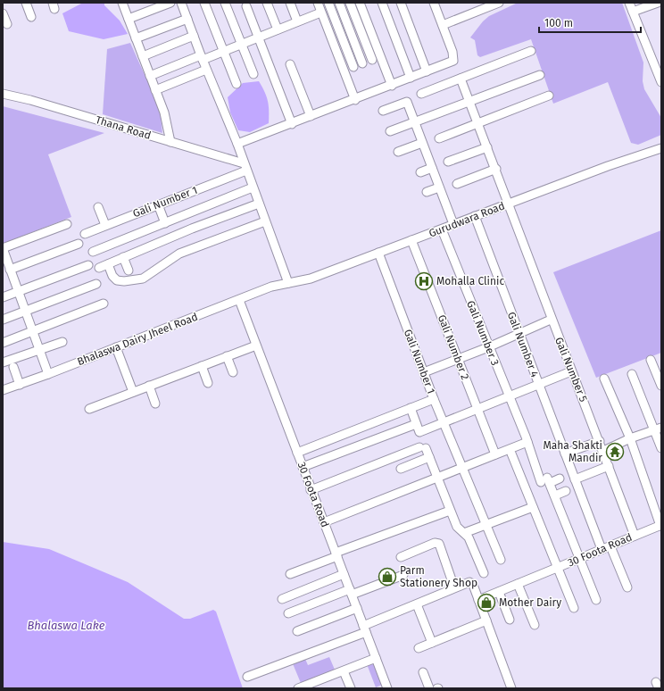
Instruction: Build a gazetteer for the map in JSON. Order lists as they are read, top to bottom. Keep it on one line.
{"streets":{"street":["Thana Road","Gali Number 1","Gurudwara Road","Gali Number 3","Bhalaswa Dairy Jheel Road","Gali Number 4","Gali Number 2","Gali Number 5","30 Foota Road"]},"crossings":[["Thana Road","Gali Number 1"],["Gali Number 1","Gurudwara Road"],["Gurudwara Road","Gali Number 3"],["Gurudwara Road","Bhalaswa Dairy Jheel Road"],["Gurudwara Road","Gali Number 4"],["Gurudwara Road","Gali Number 2"],["Gurudwara Road","Gali Number 5"],["Bhalaswa Dairy Jheel Road","30 Foota Road"],["Gali Number 4","30 Foota Road"],["Gali Number 5","30 Foota Road"]],"water":["Bhalaswa Lake"],"places":{"hospital":["Mohalla Clinic"],"temple":["Maha Shakti Mandir"],"shop":["Parm Stationery Shop","Mother Dairy"]},"scale_bar":"100 m"}
